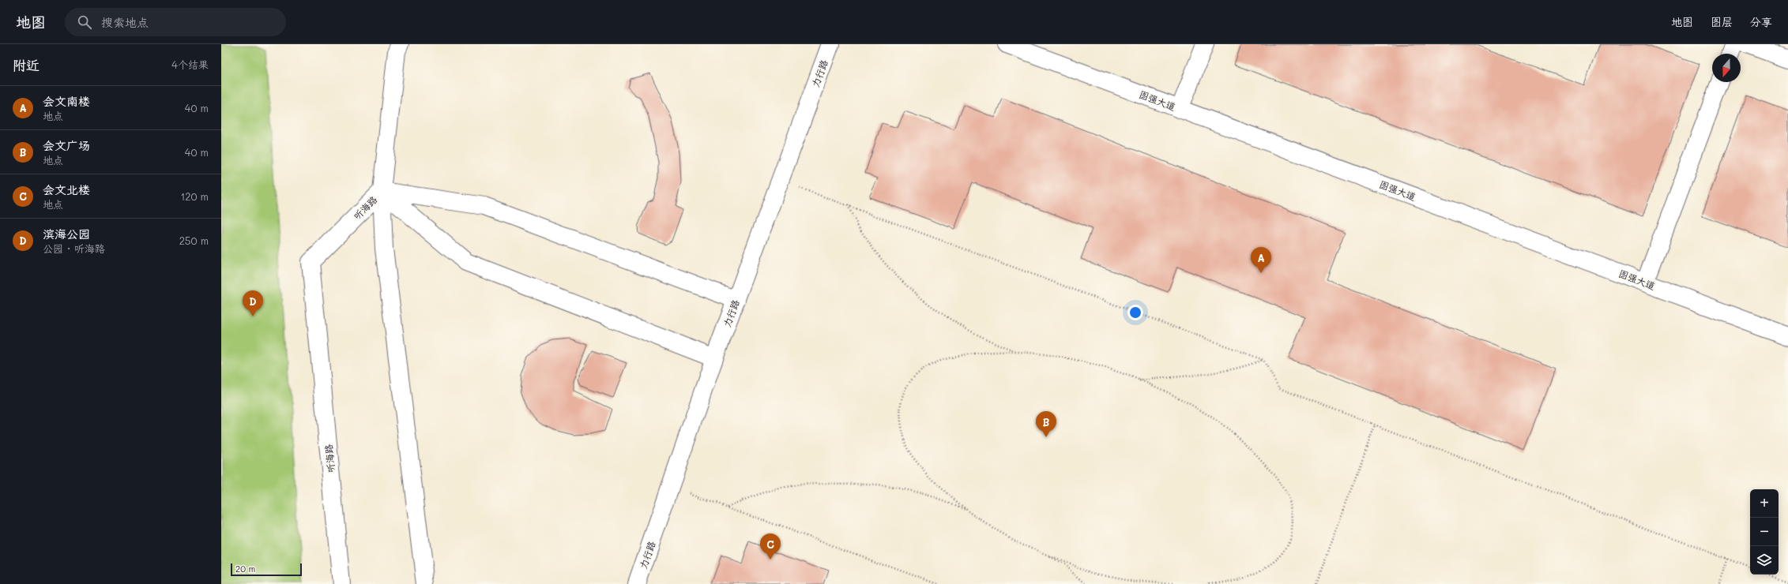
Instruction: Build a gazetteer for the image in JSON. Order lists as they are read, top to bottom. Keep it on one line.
{"streets":{"main road":["力行路","图强大道","听海路"]},"scale_bar":"20 m","north":"bottom","page":{"header":"地图","search":"搜索地点","nav":["地图","图层","分享"],"heading":["附近","4个结果"],"list":[{"mark":"A","name":"会文南楼","note":"地点","value":"40 m"},{"mark":"B","name":"会文广场","note":"地点","value":"40 m"},{"mark":"C","name":"会文北楼","note":"地点","value":"120 m"},{"mark":"D","name":"滨海公园","note":"公园 · 听海路","value":"250 m"}],"pins":["A","D","B","C"],"map_buttons":["+","−"],"scale":"20 m"}}
